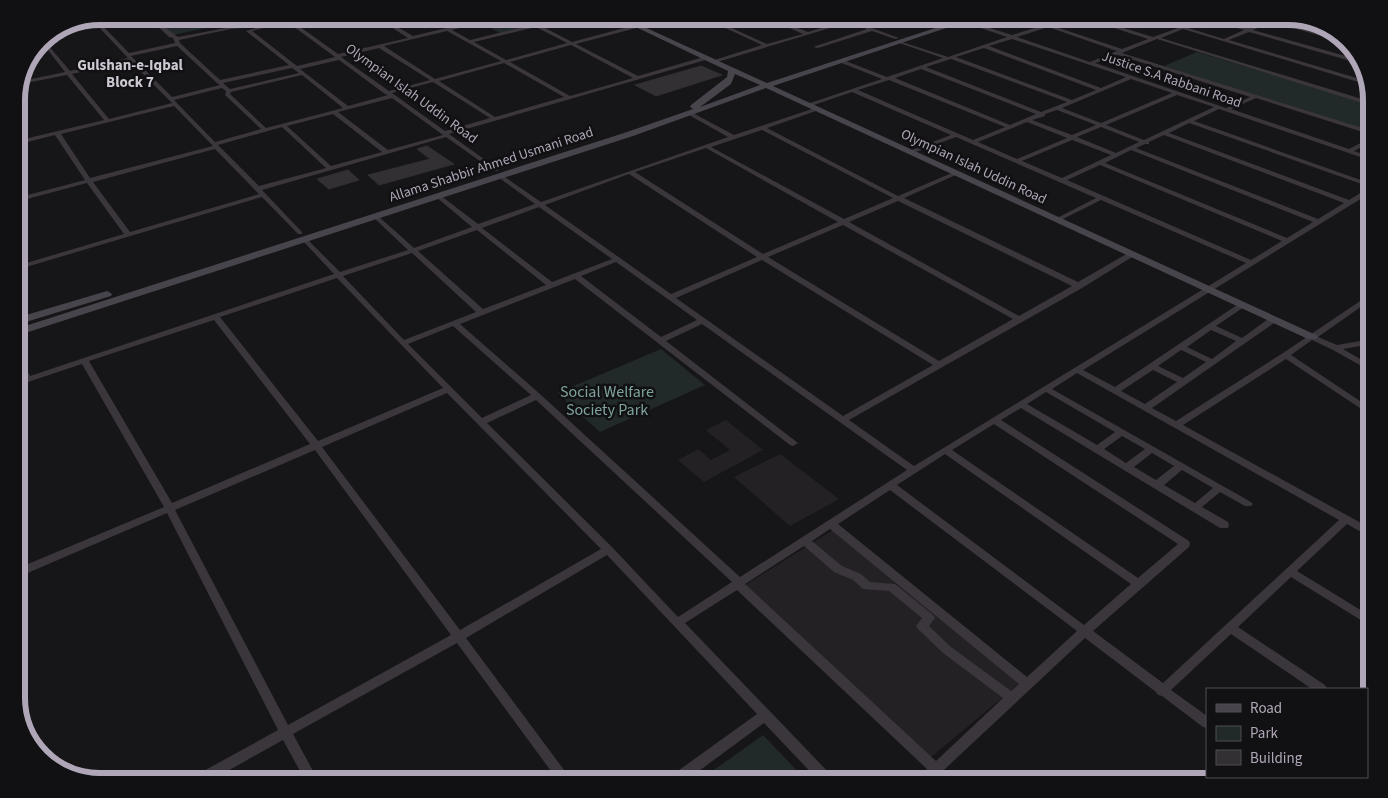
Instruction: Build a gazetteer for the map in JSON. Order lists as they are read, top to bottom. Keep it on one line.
{"streets":{"main road":["Olympian Islah Uddin Road","Allama Shabbir Ahmed Usmani Road"],"street":["Justice S.A Rabbani Road"]},"crossings":[["Olympian Islah Uddin Road","Allama Shabbir Ahmed Usmani Road"]],"districts":["Gulshan-e-Iqbal Block 7"],"parks":["Social Welfare Society Park"],"legend":["Road","Park","Building"]}
